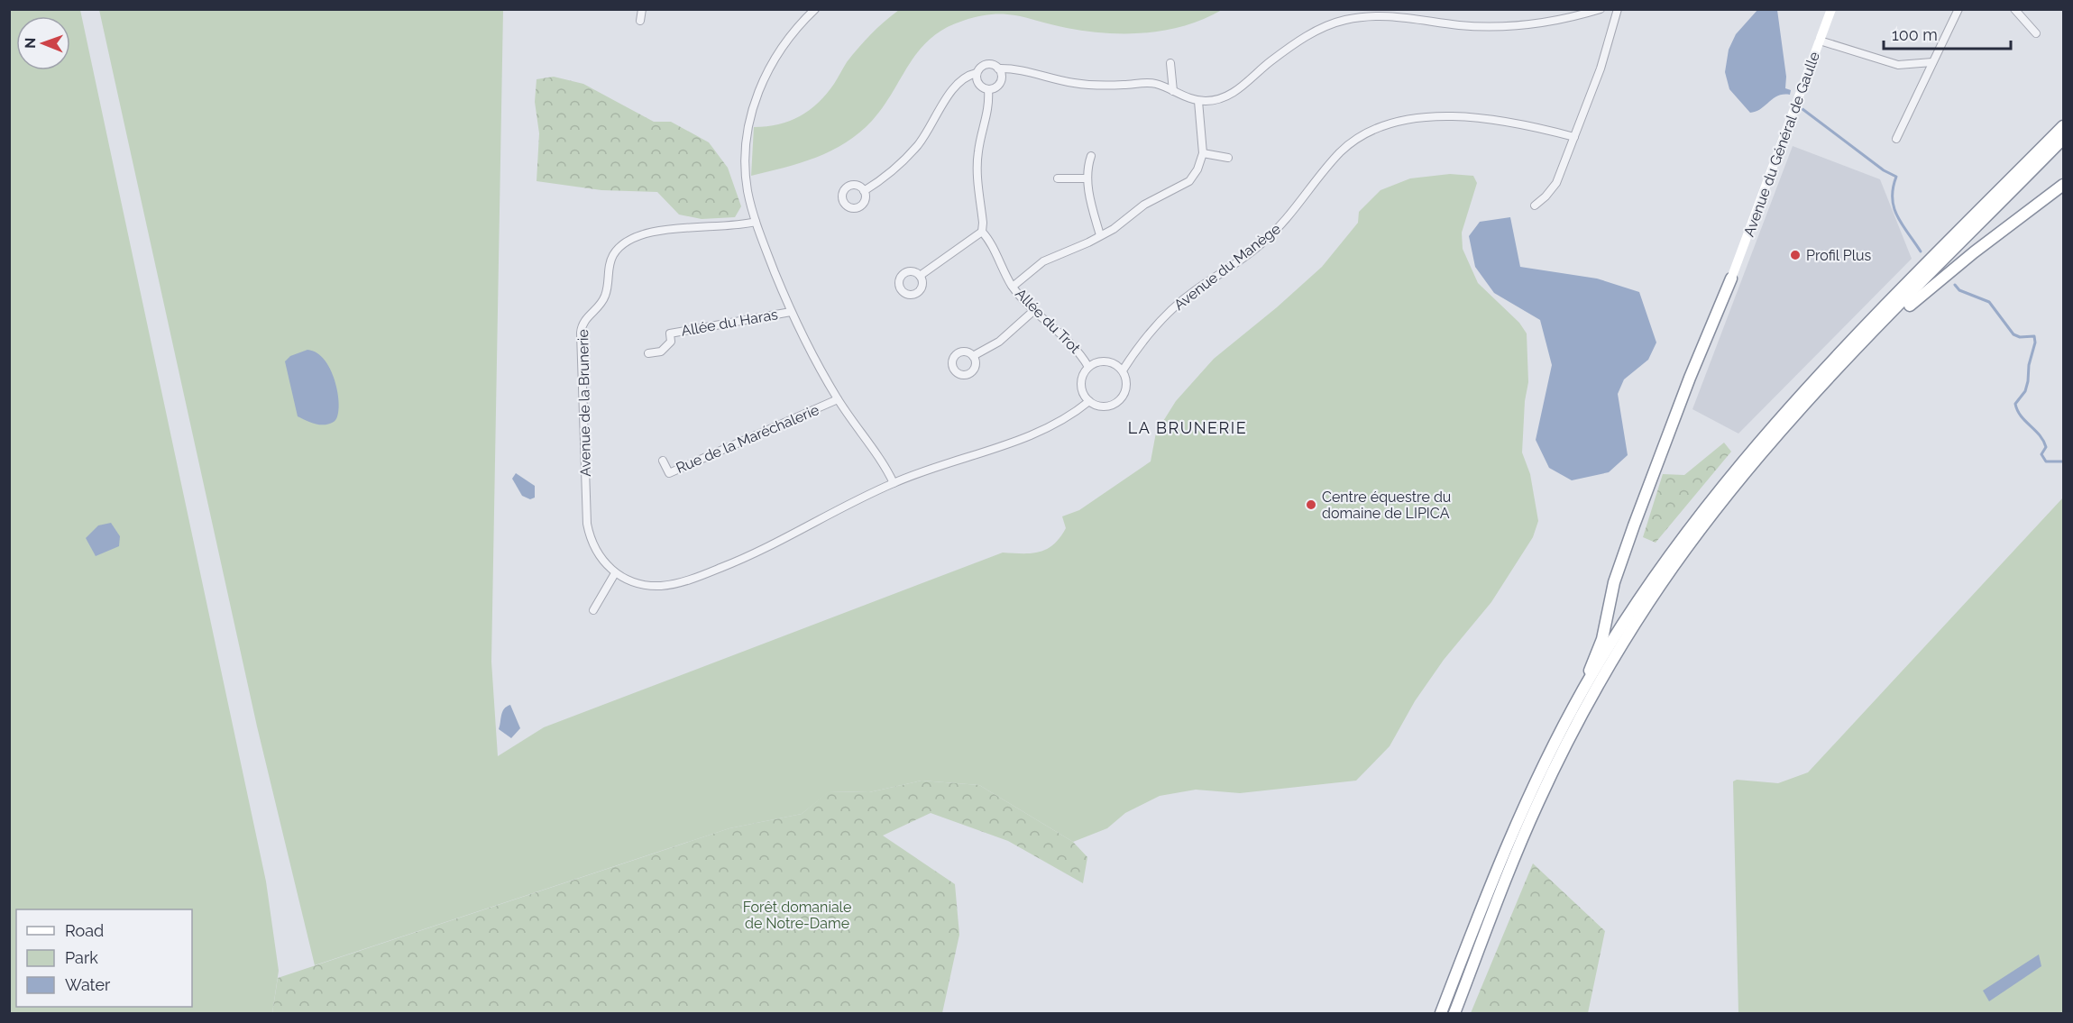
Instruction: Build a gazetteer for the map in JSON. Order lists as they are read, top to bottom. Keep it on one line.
{"streets":{"main road":["Avenue du Général de Gaulle"],"street":["Avenue du Manège","Allée du Trot","Allée du Haras","Avenue de la Brunerie","Rue de la Maréchalerie"]},"crossings":[["Avenue du Manège","Allée du Trot"],["Avenue du Manège","Avenue de la Brunerie"],["Allée du Trot","Avenue de la Brunerie"]],"districts":["LA BRUNERIE"],"parks":["Forêt domaniale de Notre-Dame"],"places":["Profil Plus","Centre équestre du domaine de LIPICA"],"legend":["Road","Park","Water"],"scale_bar":"100 m","north":"left"}
